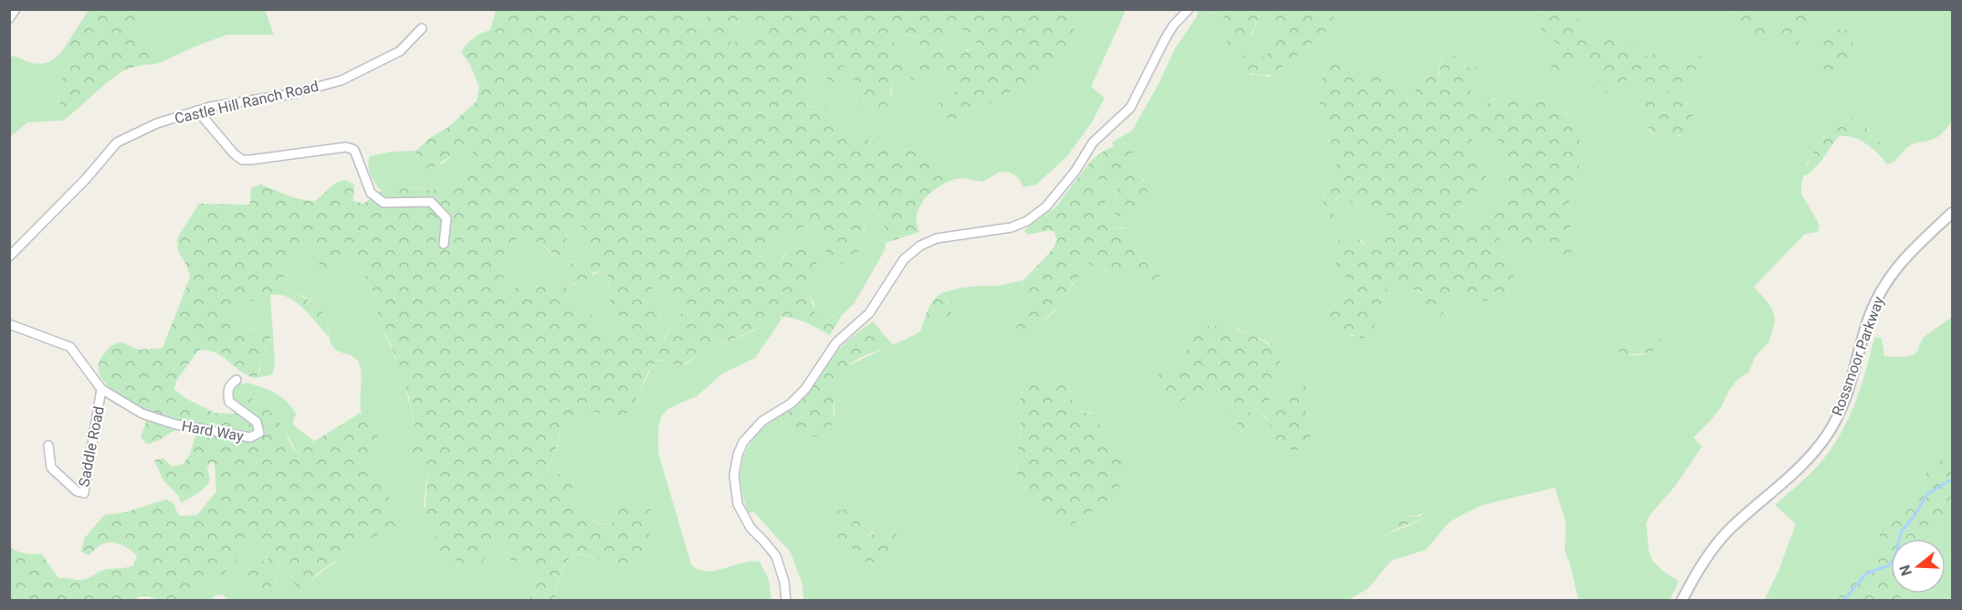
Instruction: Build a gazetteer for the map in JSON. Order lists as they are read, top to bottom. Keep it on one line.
{"streets":{"street":["Castle Hill Ranch Road","Rossmoor Parkway","Hard Way","Saddle Road"]},"crossings":[["Hard Way","Saddle Road"]],"north":"left"}
